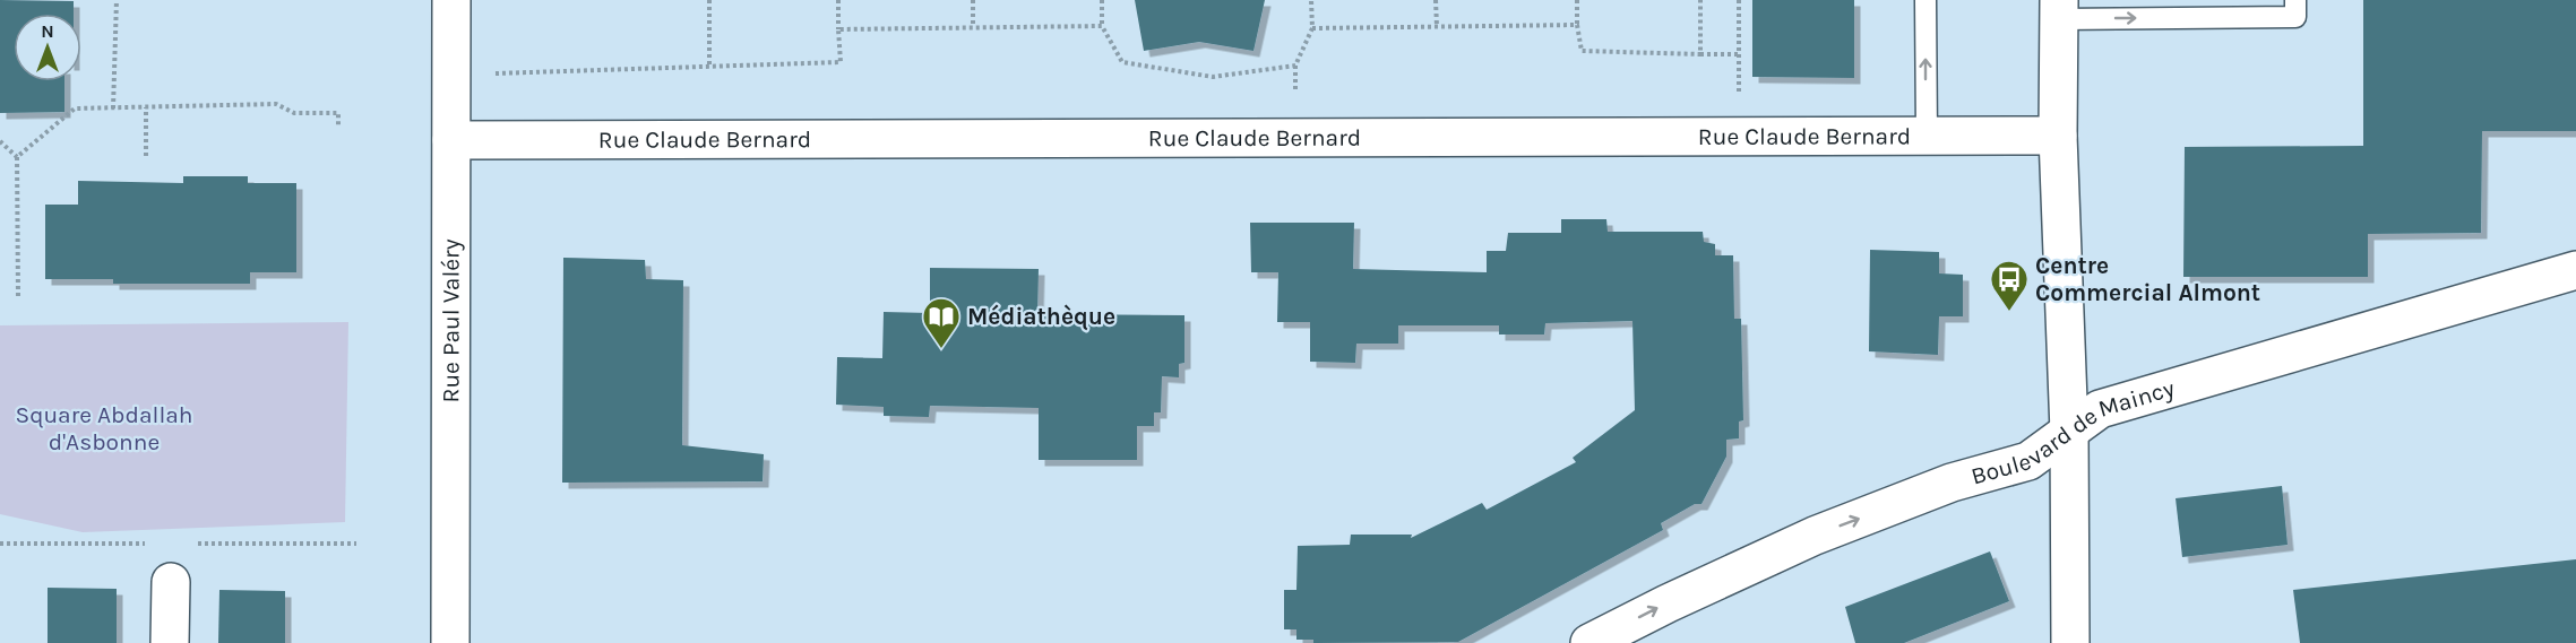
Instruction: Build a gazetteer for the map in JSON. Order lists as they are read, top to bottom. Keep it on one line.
{"streets":{"street":["Rue Claude Bernard","Rue Paul Valéry","Boulevard de Maincy"]},"crossings":[["Rue Claude Bernard","Rue Paul Valéry"]],"one_way":["Boulevard de Maincy"],"parks":["Square Abdallah d'Asbonne"],"places":{"bus stop":["Centre Commercial Almont"],"library":["Médiathèque"]},"north":"top"}
